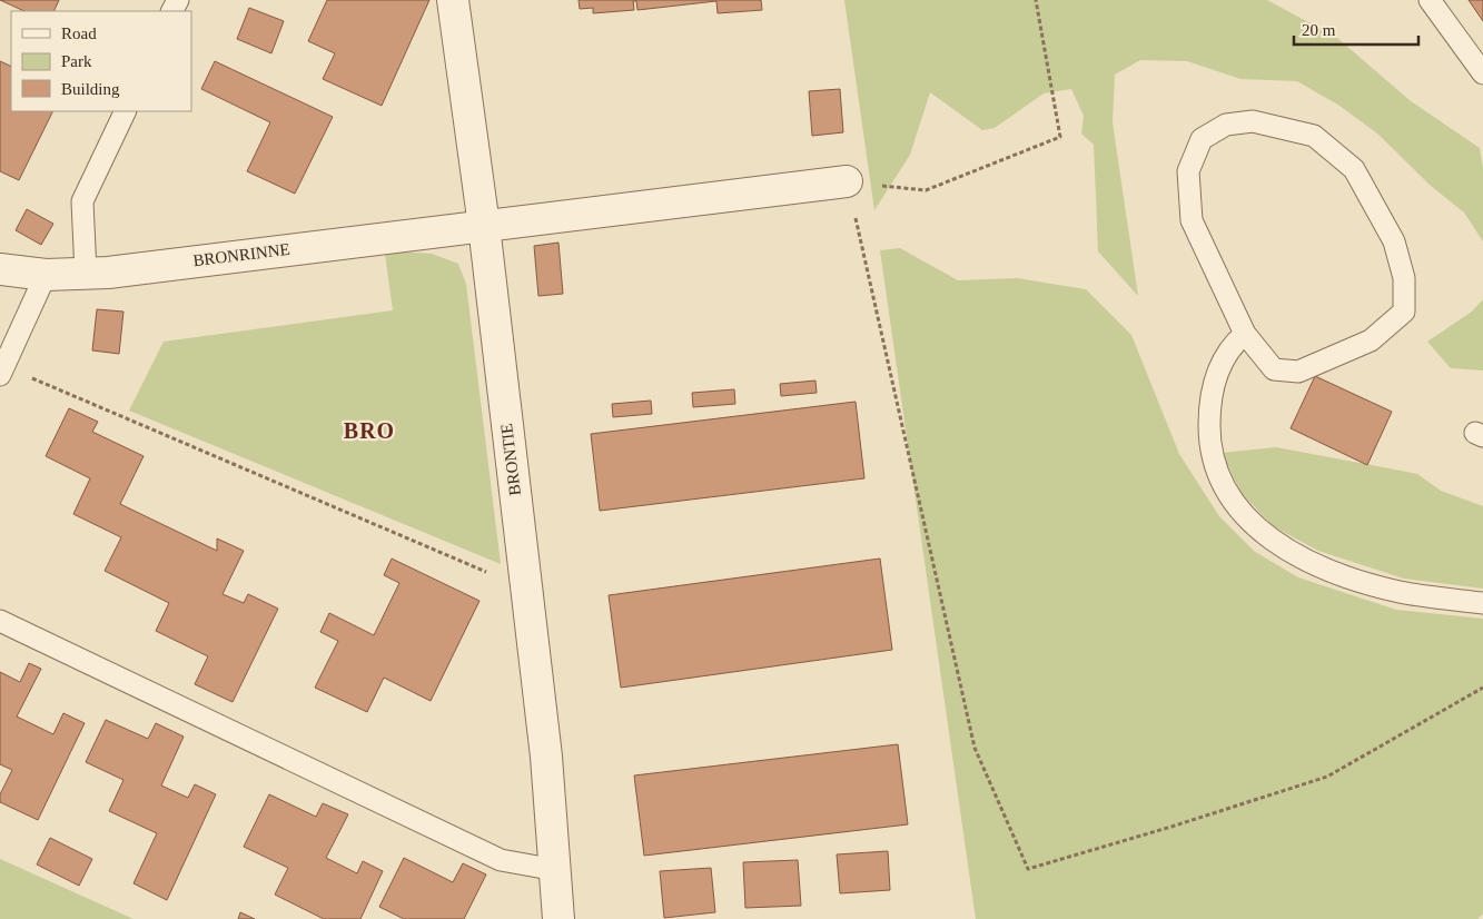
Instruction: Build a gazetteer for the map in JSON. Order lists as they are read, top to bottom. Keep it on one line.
{"streets":{"street":["BRONRINNE","BRONTIE"]},"crossings":[["BRONRINNE","BRONTIE"]],"districts":["BRO"],"legend":["Road","Park","Building"],"scale_bar":"20 m"}
